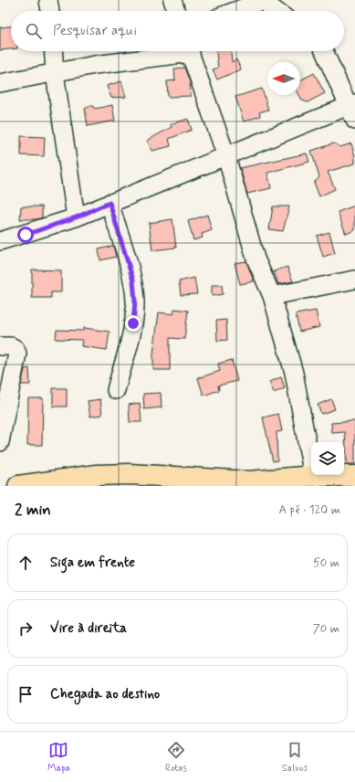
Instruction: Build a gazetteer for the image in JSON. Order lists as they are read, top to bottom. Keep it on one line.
{"north":"left","page":{"search":"Pesquisar aqui","heading":["2 min","A pé · 120 m"],"list":[["Siga em frente","50 m"],["Vire à direita","70 m"],"Chegada ao destino"],"nav":["Mapa","Rotas","Salvos"]}}
